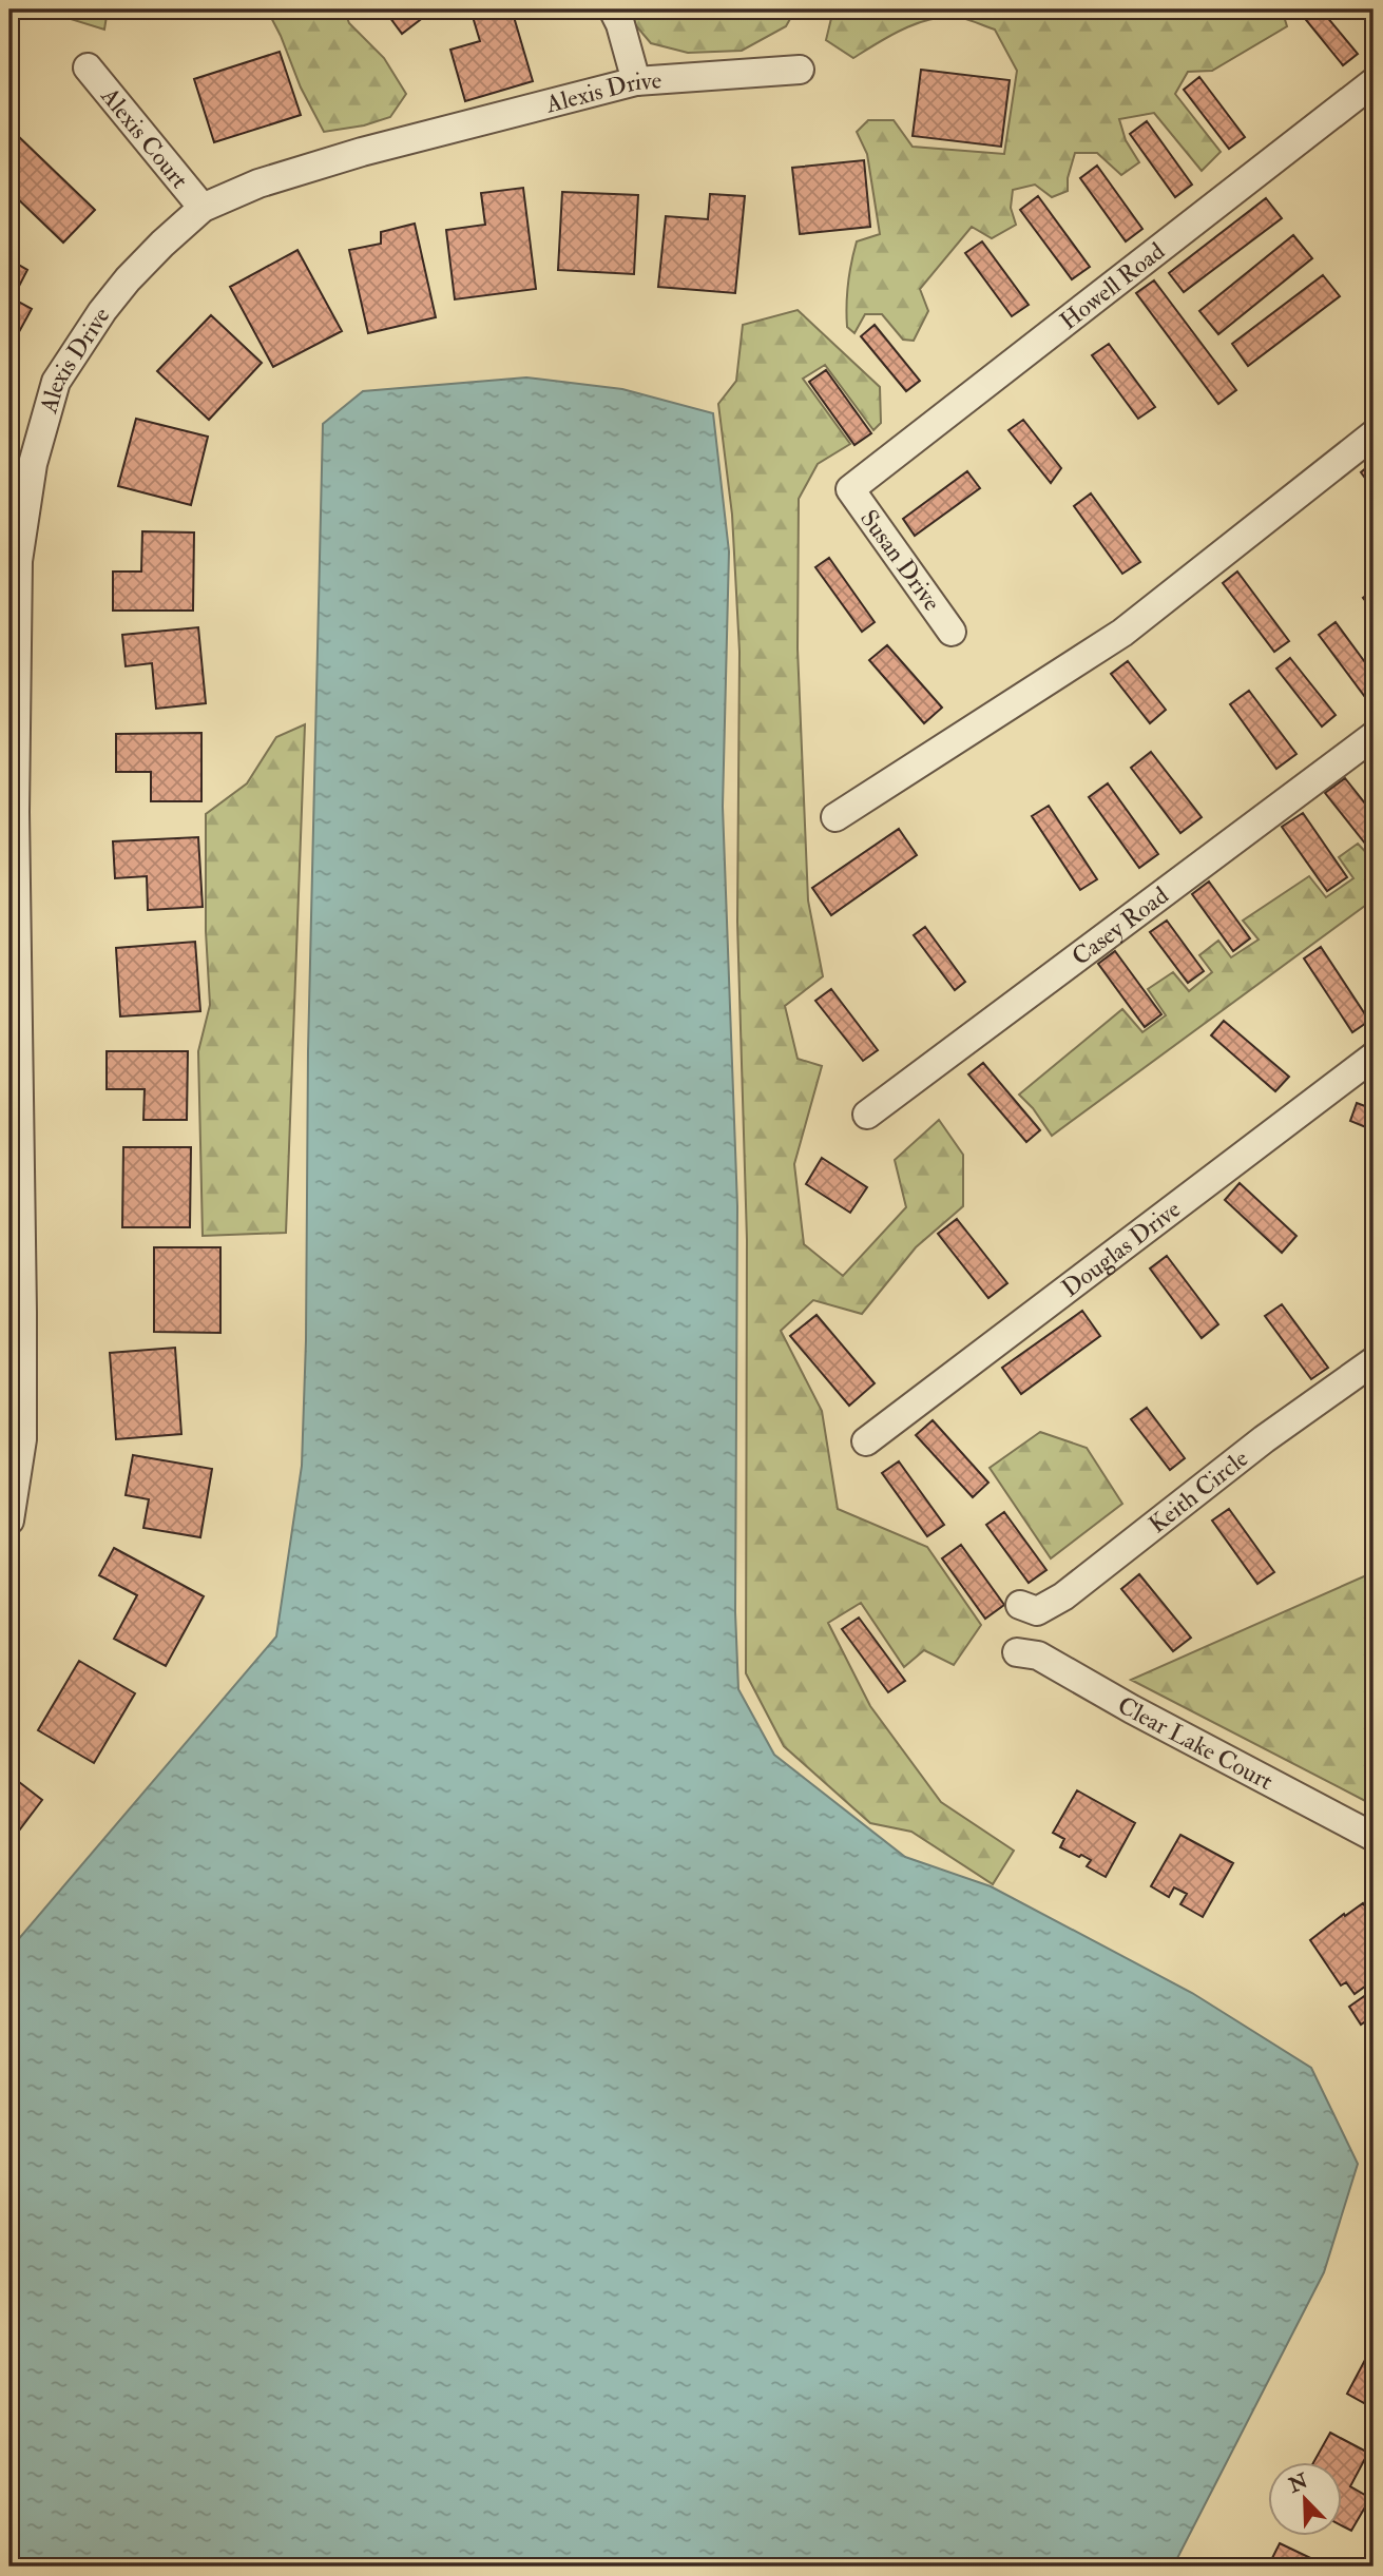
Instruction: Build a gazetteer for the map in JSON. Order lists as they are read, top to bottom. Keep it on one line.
{"streets":{"street":["Alexis Drive","Alexis Court","Howell Road","Susan Drive","Casey Road","Douglas Drive","Keith Circle","Clear Lake Court"]},"crossings":[["Alexis Drive","Alexis Court"],["Howell Road","Susan Drive"]],"north":"top left"}
